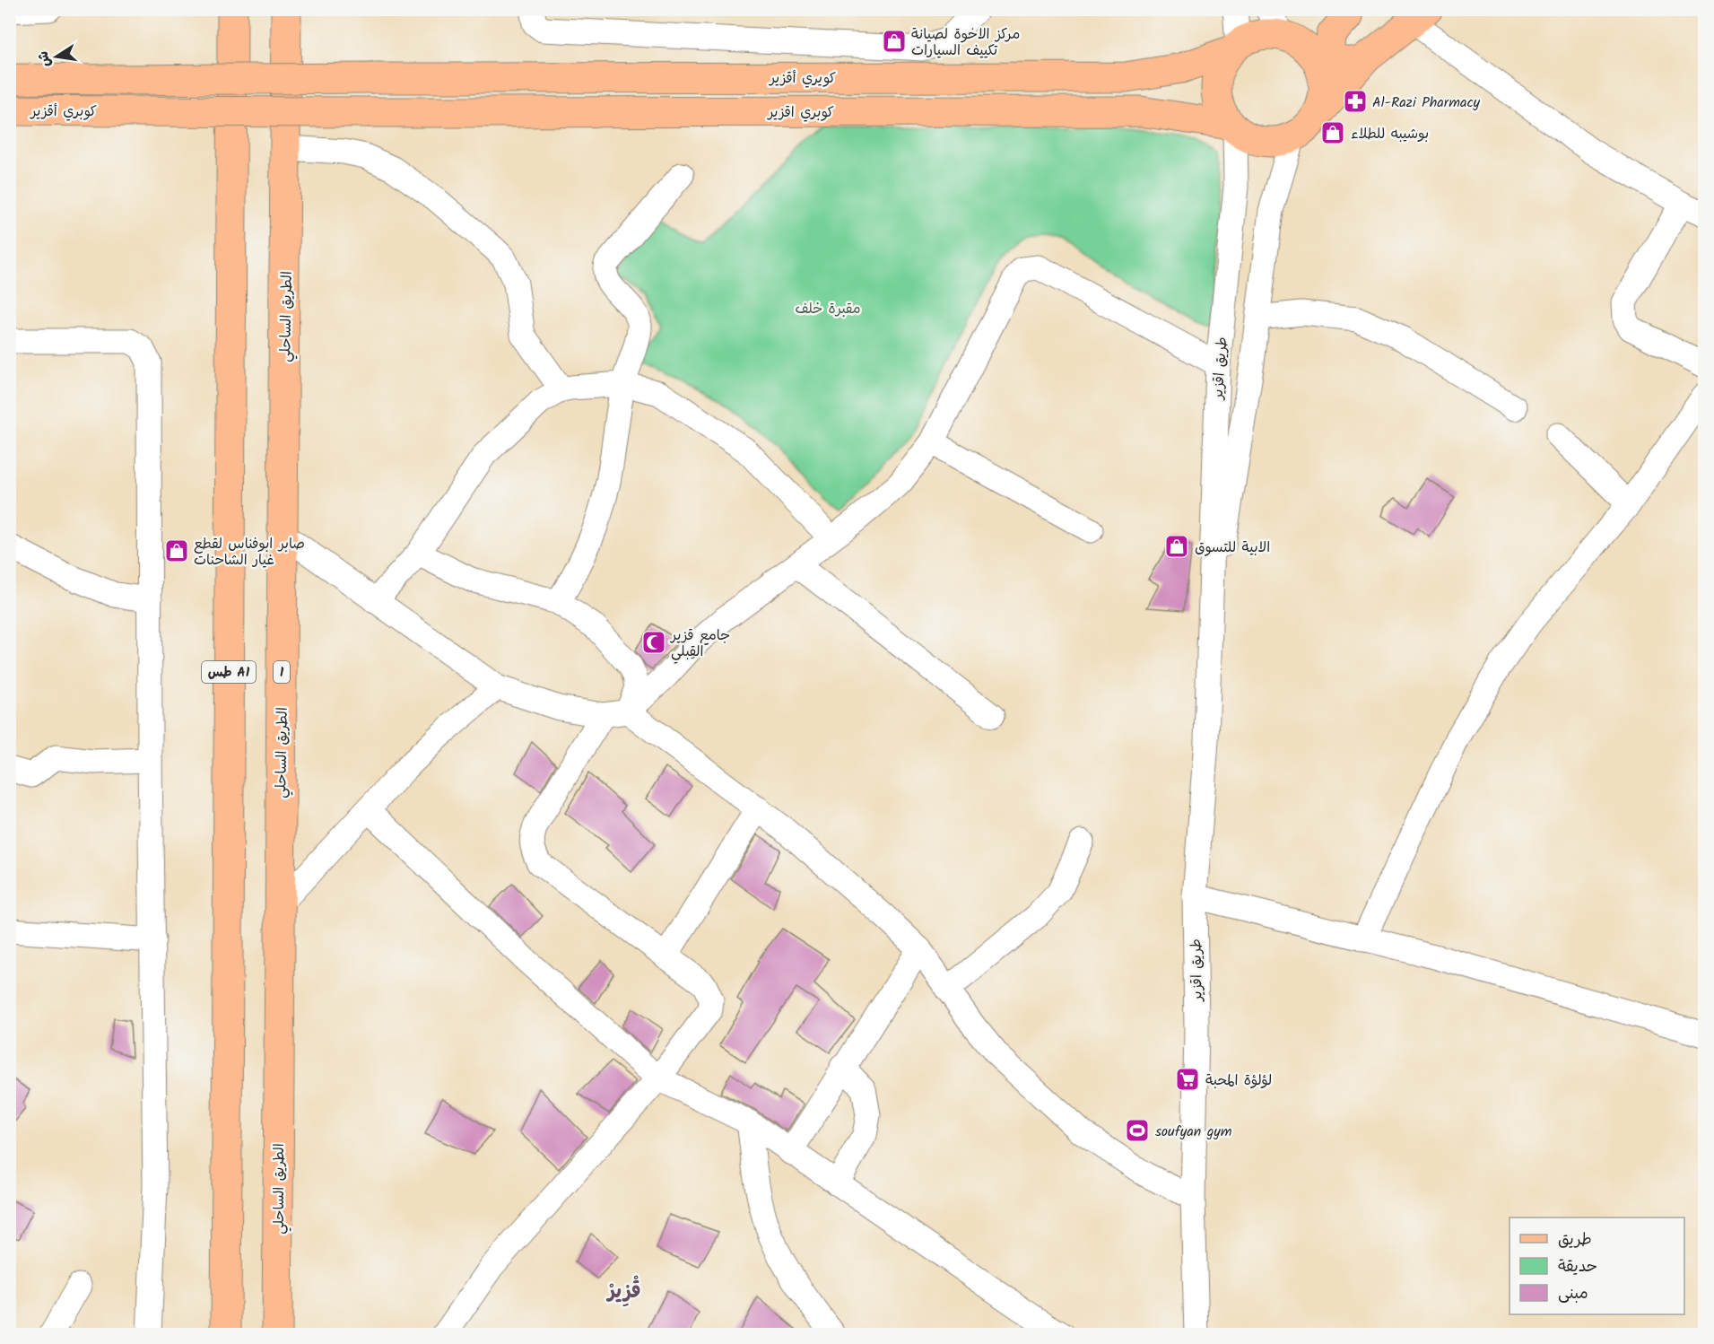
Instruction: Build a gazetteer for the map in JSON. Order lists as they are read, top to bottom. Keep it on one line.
{"streets":{"main road":["كويري أقزير","كوبري أقزير","كوبري اقزير","الطريق الساحلي","طس A1","1"],"street":["طريق اقزير"]},"crossings":[["كويري أقزير","كوبري اقزير"],["كويري أقزير","طريق اقزير"],["كوبري أقزير","كوبري اقزير"],["كوبري اقزير","طريق اقزير"]],"districts":["قْزِيرْ"],"parks":["مقبرة خلف"],"places":{"shop":["مركز الاخوة لصيانة تكييف السيارات","بوشيبه للطلاء","الابية للتسوق","صابر ابوفناس لقطع غيار الشاحنات"],"pharmacy":["Al-Razi Pharmacy"],"mosque":["جامع قزير القِبلي"],"supermarket":["لؤلؤة المحبة"],"sports":["soufyan gym"]},"legend":["طريق","حديقة","مبنى"],"north":"left"}
